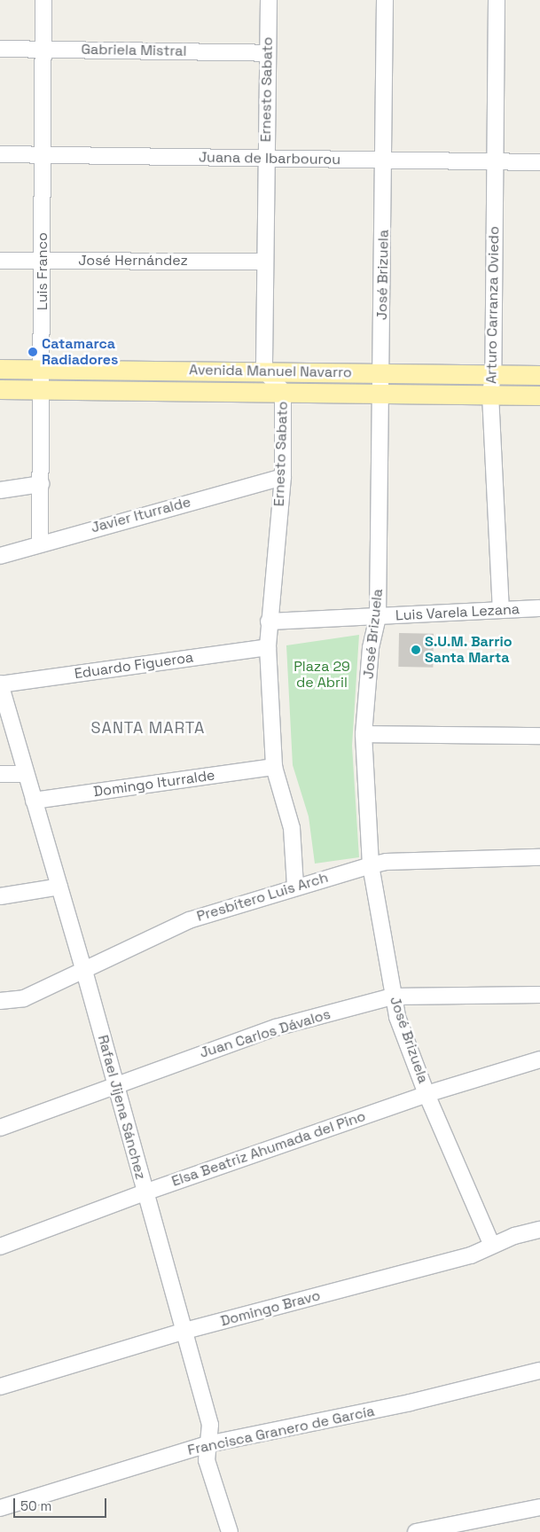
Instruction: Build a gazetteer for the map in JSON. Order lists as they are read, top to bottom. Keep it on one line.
{"streets":{"main road":["Avenida Manuel Navarro"],"street":["Gabriela Mistral","Ernesto Sabato","Juana de Ibarbourou","José Hernández","Luis Franco","José Brizuela","Arturo Carranza Oviedo","Javier Iturralde","Luis Varela Lezana","Eduardo Figueroa","Domingo Iturralde","Presbítero Luis Arch","Juan Carlos Dávalos","Rafael Jijena Sánchez","Elsa Beatriz Ahumada del Pino","Domingo Bravo","Francisca Granero de García"]},"crossings":[["Gabriela Mistral","Ernesto Sabato"],["Gabriela Mistral","Luis Franco"],["Ernesto Sabato","Juana de Ibarbourou"],["Ernesto Sabato","José Hernández"],["Ernesto Sabato","Avenida Manuel Navarro"],["Ernesto Sabato","Javier Iturralde"],["Ernesto Sabato","Luis Varela Lezana"],["Ernesto Sabato","Eduardo Figueroa"],["Ernesto Sabato","Domingo Iturralde"],["Ernesto Sabato","Presbítero Luis Arch"],["Juana de Ibarbourou","Luis Franco"],["Juana de Ibarbourou","José Brizuela"],["Juana de Ibarbourou","Arturo Carranza Oviedo"],["José Hernández","Luis Franco"],["Luis Franco","Avenida Manuel Navarro"],["Luis Franco","Javier Iturralde"],["José Brizuela","Avenida Manuel Navarro"],["José Brizuela","Luis Varela Lezana"],["José Brizuela","Presbítero Luis Arch"],["José Brizuela","Juan Carlos Dávalos"],["José Brizuela","Elsa Beatriz Ahumada del Pino"],["José Brizuela","Domingo Bravo"],["Arturo Carranza Oviedo","Avenida Manuel Navarro"],["Arturo Carranza Oviedo","Luis Varela Lezana"],["Eduardo Figueroa","Rafael Jijena Sánchez"],["Domingo Iturralde","Rafael Jijena Sánchez"],["Presbítero Luis Arch","Rafael Jijena Sánchez"],["Juan Carlos Dávalos","Rafael Jijena Sánchez"],["Rafael Jijena Sánchez","Elsa Beatriz Ahumada del Pino"],["Rafael Jijena Sánchez","Domingo Bravo"],["Rafael Jijena Sánchez","Francisca Granero de García"]],"districts":["SANTA MARTA"],"parks":["Plaza 29 de Abril"],"places":["Catamarca Radiadores","S.U.M. Barrio Santa Marta"],"scale_bar":"50 m"}
